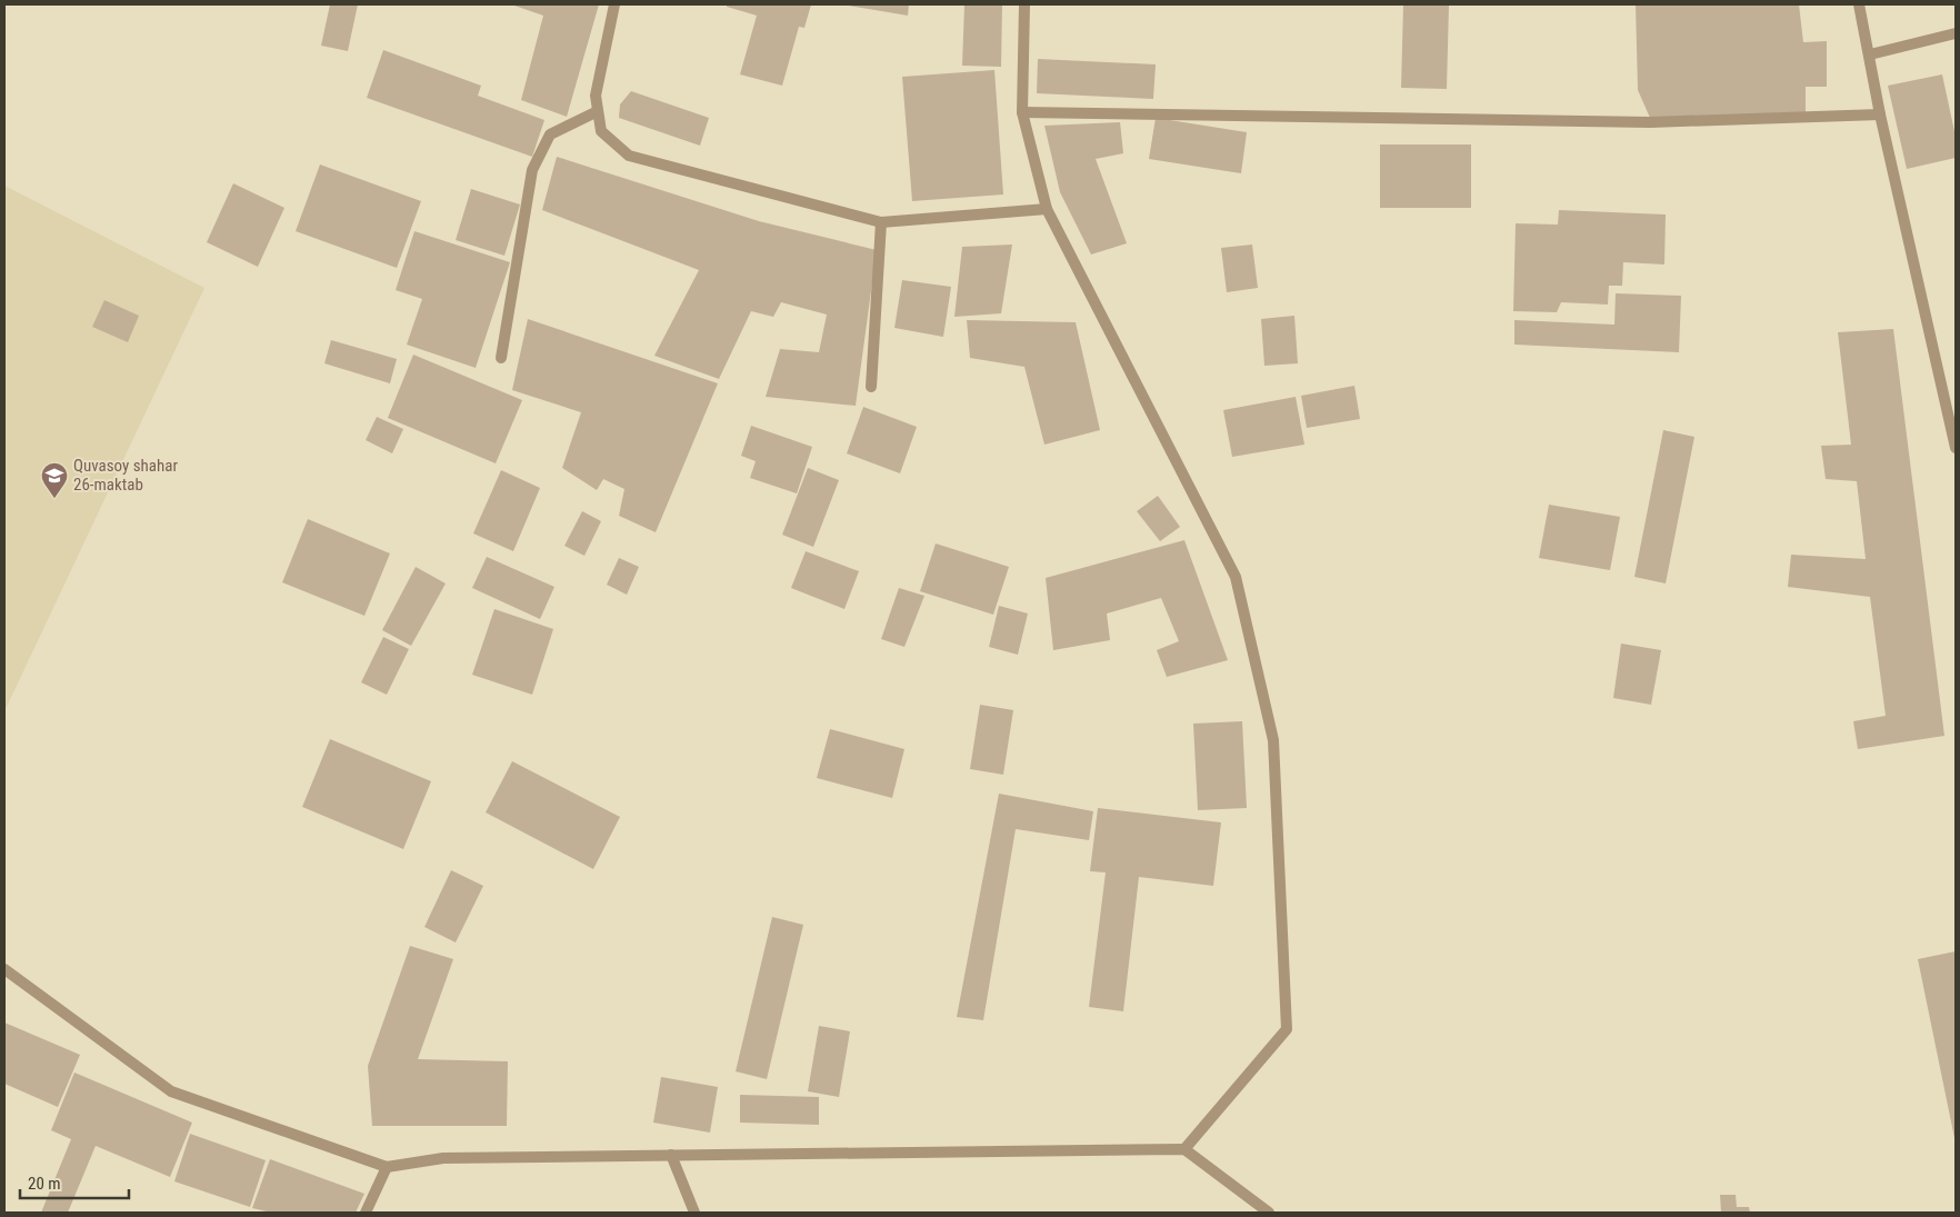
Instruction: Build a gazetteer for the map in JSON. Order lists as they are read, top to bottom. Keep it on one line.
{"places":{"school or university":["Quvasoy shahar 26-maktab"]},"scale_bar":"20 m"}
